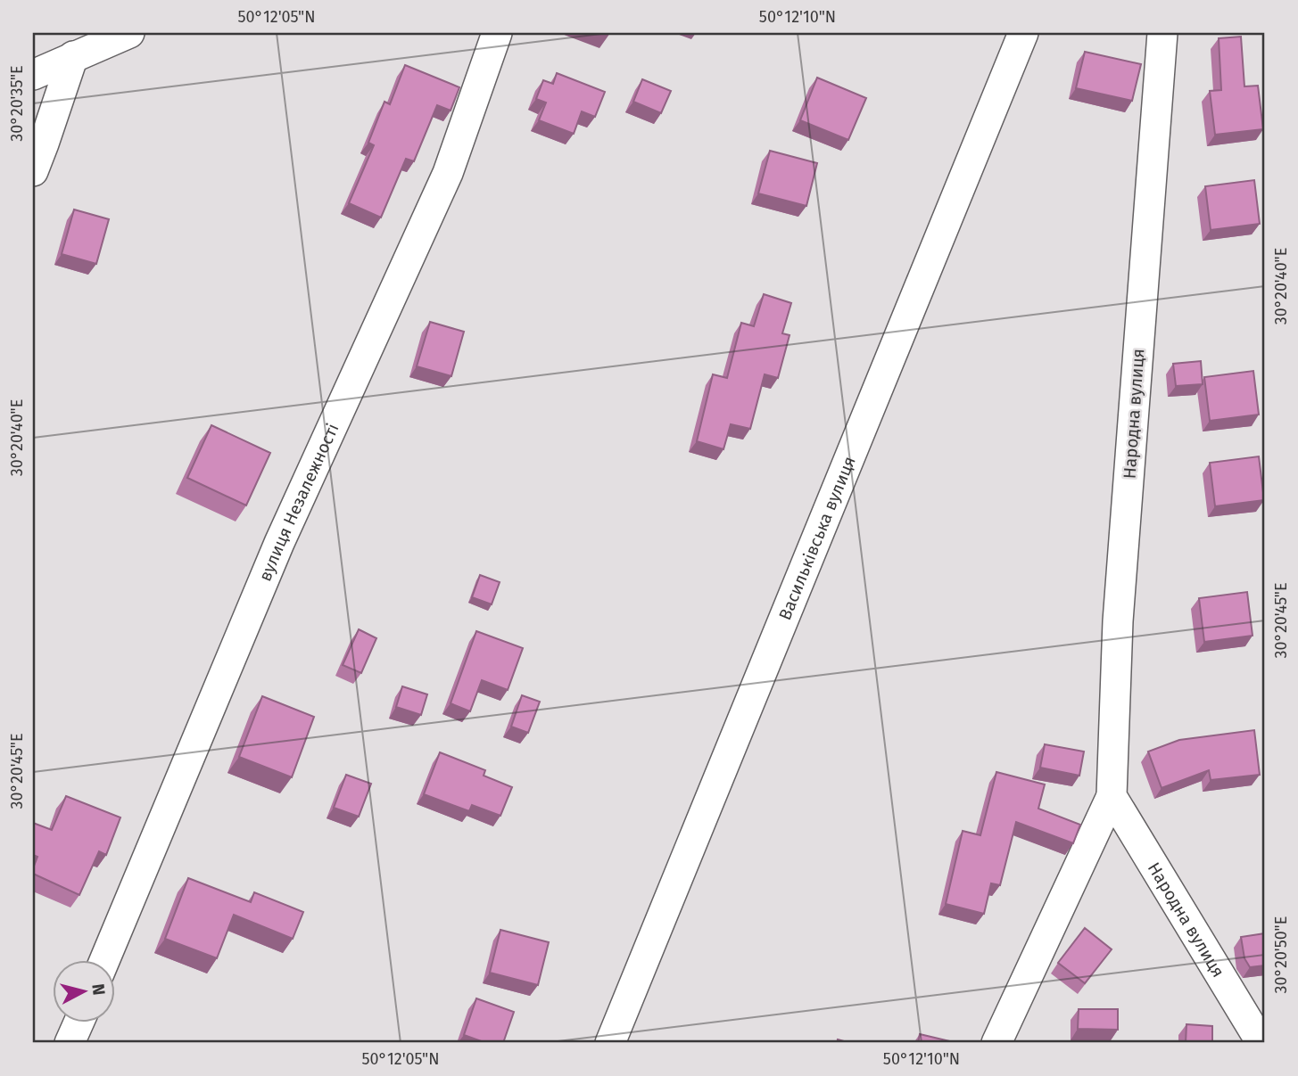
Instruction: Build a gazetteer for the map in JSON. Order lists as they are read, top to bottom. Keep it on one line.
{"streets":{"street":["Народна вулиця","вулиця Незалежності","Васильківська вулиця"]},"north":"right","coordinates":["50°12'05\"N","50°12'10\"N","30°20'35\"E","30°20'40\"E","30°20'45\"E","30°20'50\"E"]}
